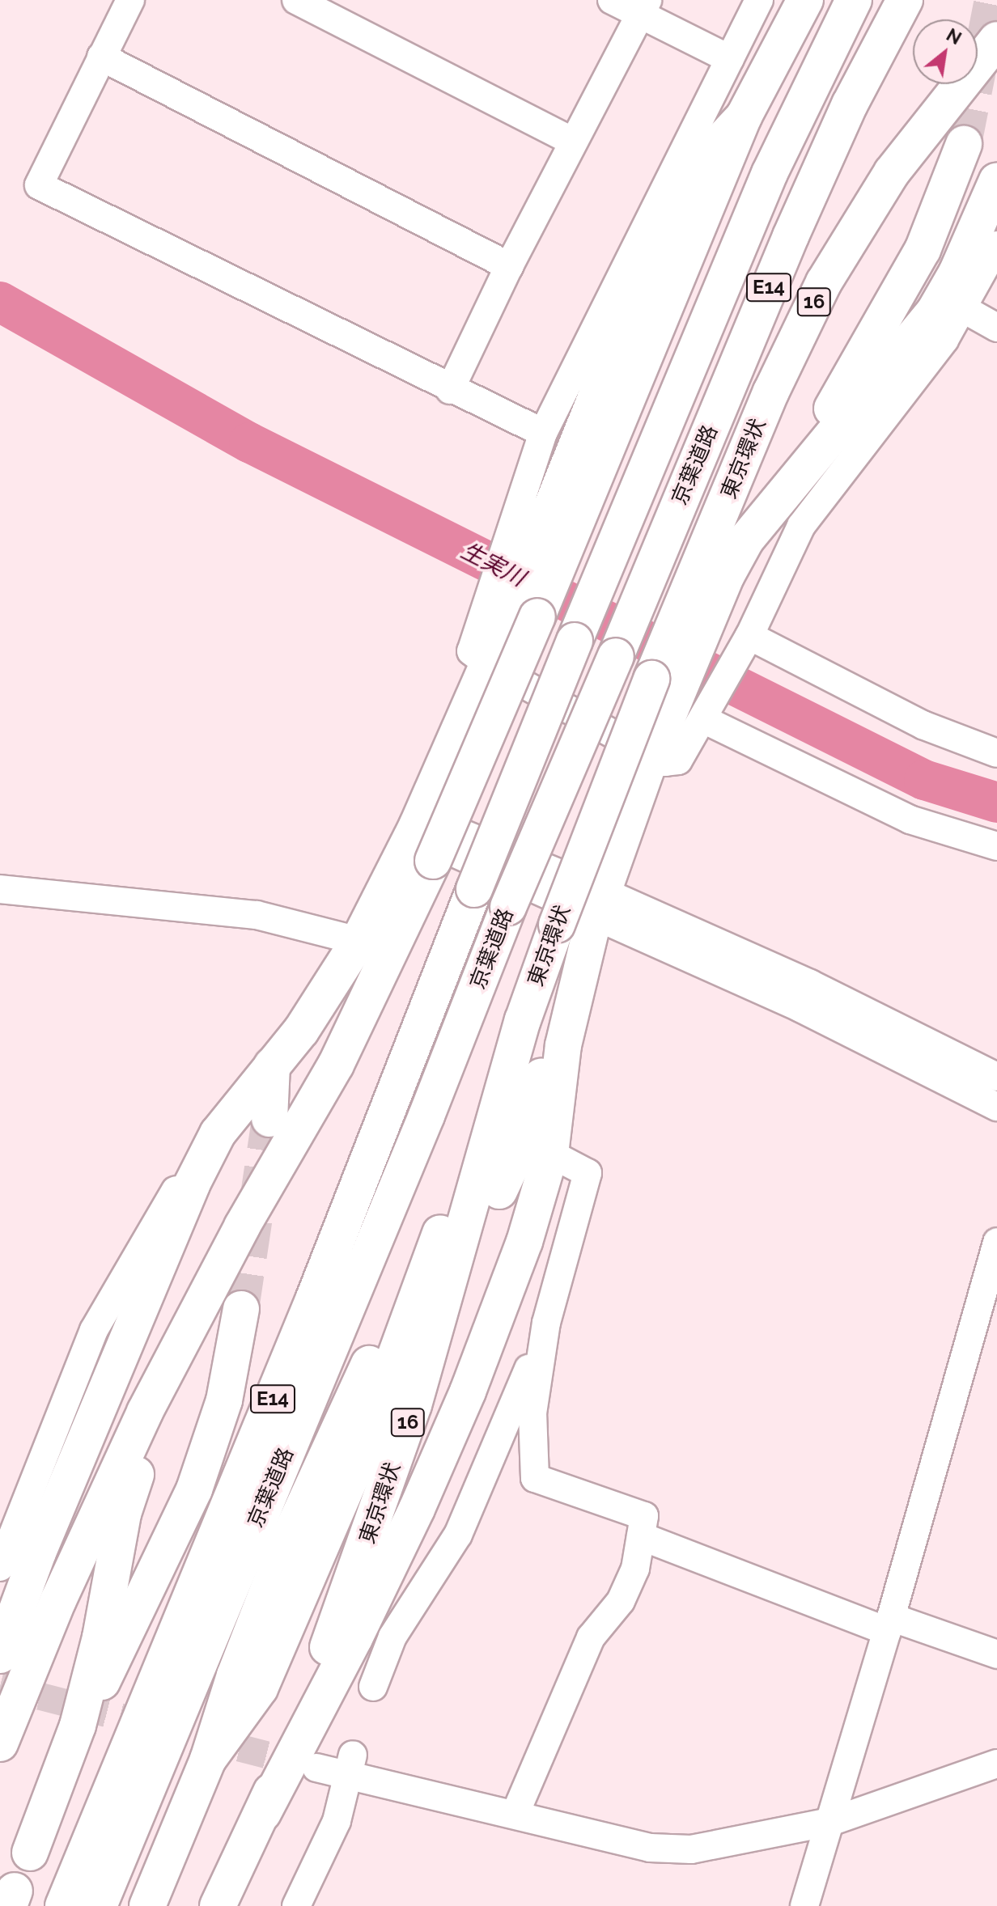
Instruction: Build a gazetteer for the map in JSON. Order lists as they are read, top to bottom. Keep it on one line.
{"streets":{"highway":["E14","16","東京環状","京葉道路"]},"water":["生実川"],"north":"top right"}
